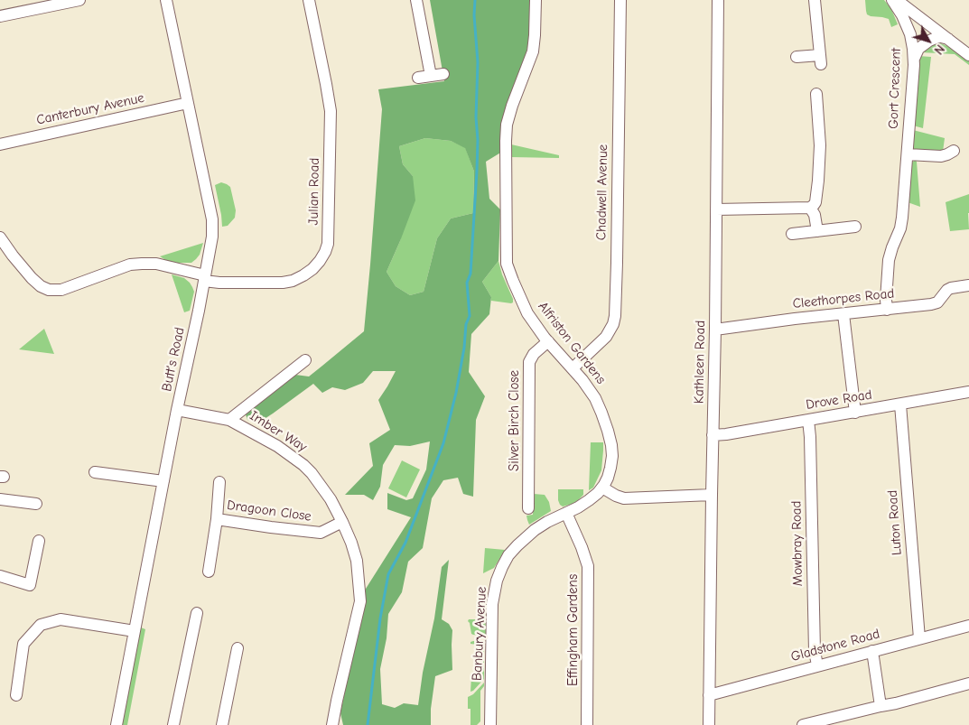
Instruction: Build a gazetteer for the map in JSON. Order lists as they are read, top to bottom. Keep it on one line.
{"streets":{"street":["Gort Crescent","Canterbury Avenue","Julian Road","Chadwell Avenue","Cleethorpes Road","Alfriston Gardens","Butt's Road","Kathleen Road","Drove Road","Silver Birch Close","Imber Way","Dragoon Close","Luton Road","Mowbray Road","Effingham Gardens","Banbury Avenue","Gladstone Road"]},"crossings":[["Gort Crescent","Cleethorpes Road"],["Canterbury Avenue","Butt's Road"],["Julian Road","Butt's Road"],["Chadwell Avenue","Alfriston Gardens"],["Cleethorpes Road","Kathleen Road"],["Alfriston Gardens","Silver Birch Close"],["Alfriston Gardens","Banbury Avenue"],["Butt's Road","Imber Way"],["Kathleen Road","Drove Road"],["Kathleen Road","Gladstone Road"],["Drove Road","Luton Road"],["Drove Road","Mowbray Road"],["Imber Way","Dragoon Close"],["Luton Road","Gladstone Road"],["Mowbray Road","Gladstone Road"],["Effingham Gardens","Banbury Avenue"]],"north":"bottom right"}
